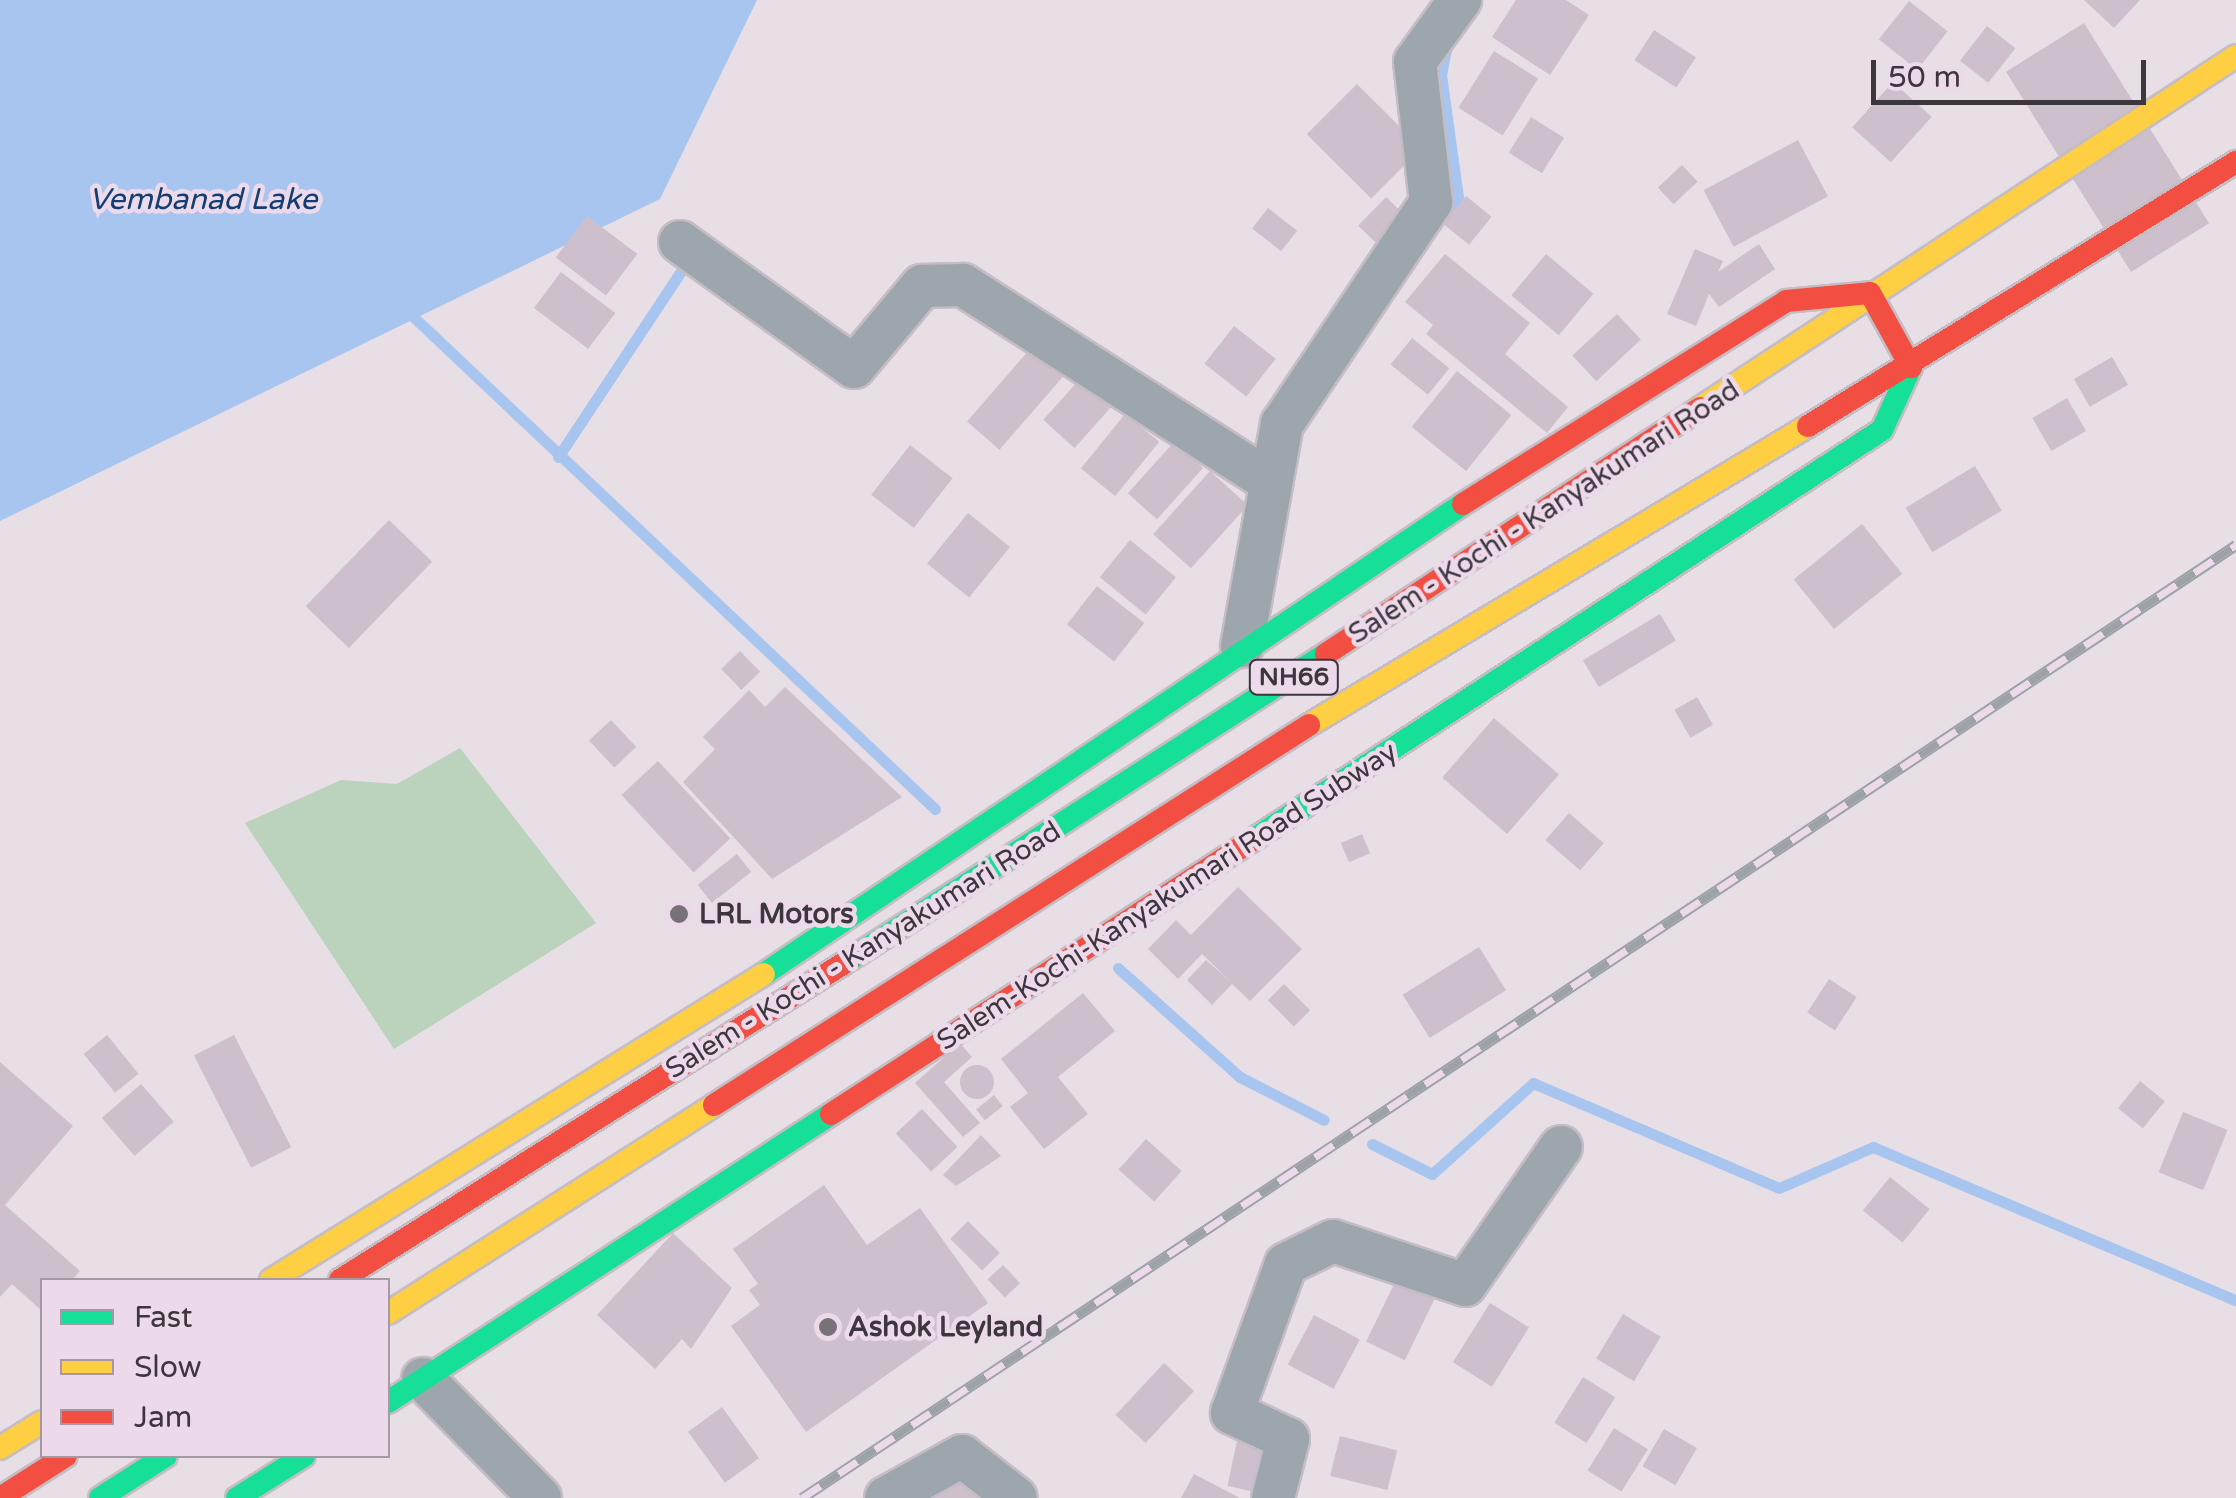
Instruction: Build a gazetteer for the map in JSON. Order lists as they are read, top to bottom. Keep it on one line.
{"streets":{"main road":["Salem - Kochi - Kanyakumari Road","NH66","Salem-Kochi-Kanyakumari Road Subway"]},"crossings":[["Salem - Kochi - Kanyakumari Road","Salem-Kochi-Kanyakumari Road Subway"]],"water":["Vembanad Lake"],"places":["LRL Motors","Ashok Leyland"],"legend":["Fast","Slow","Jam"],"scale_bar":"50 m"}
